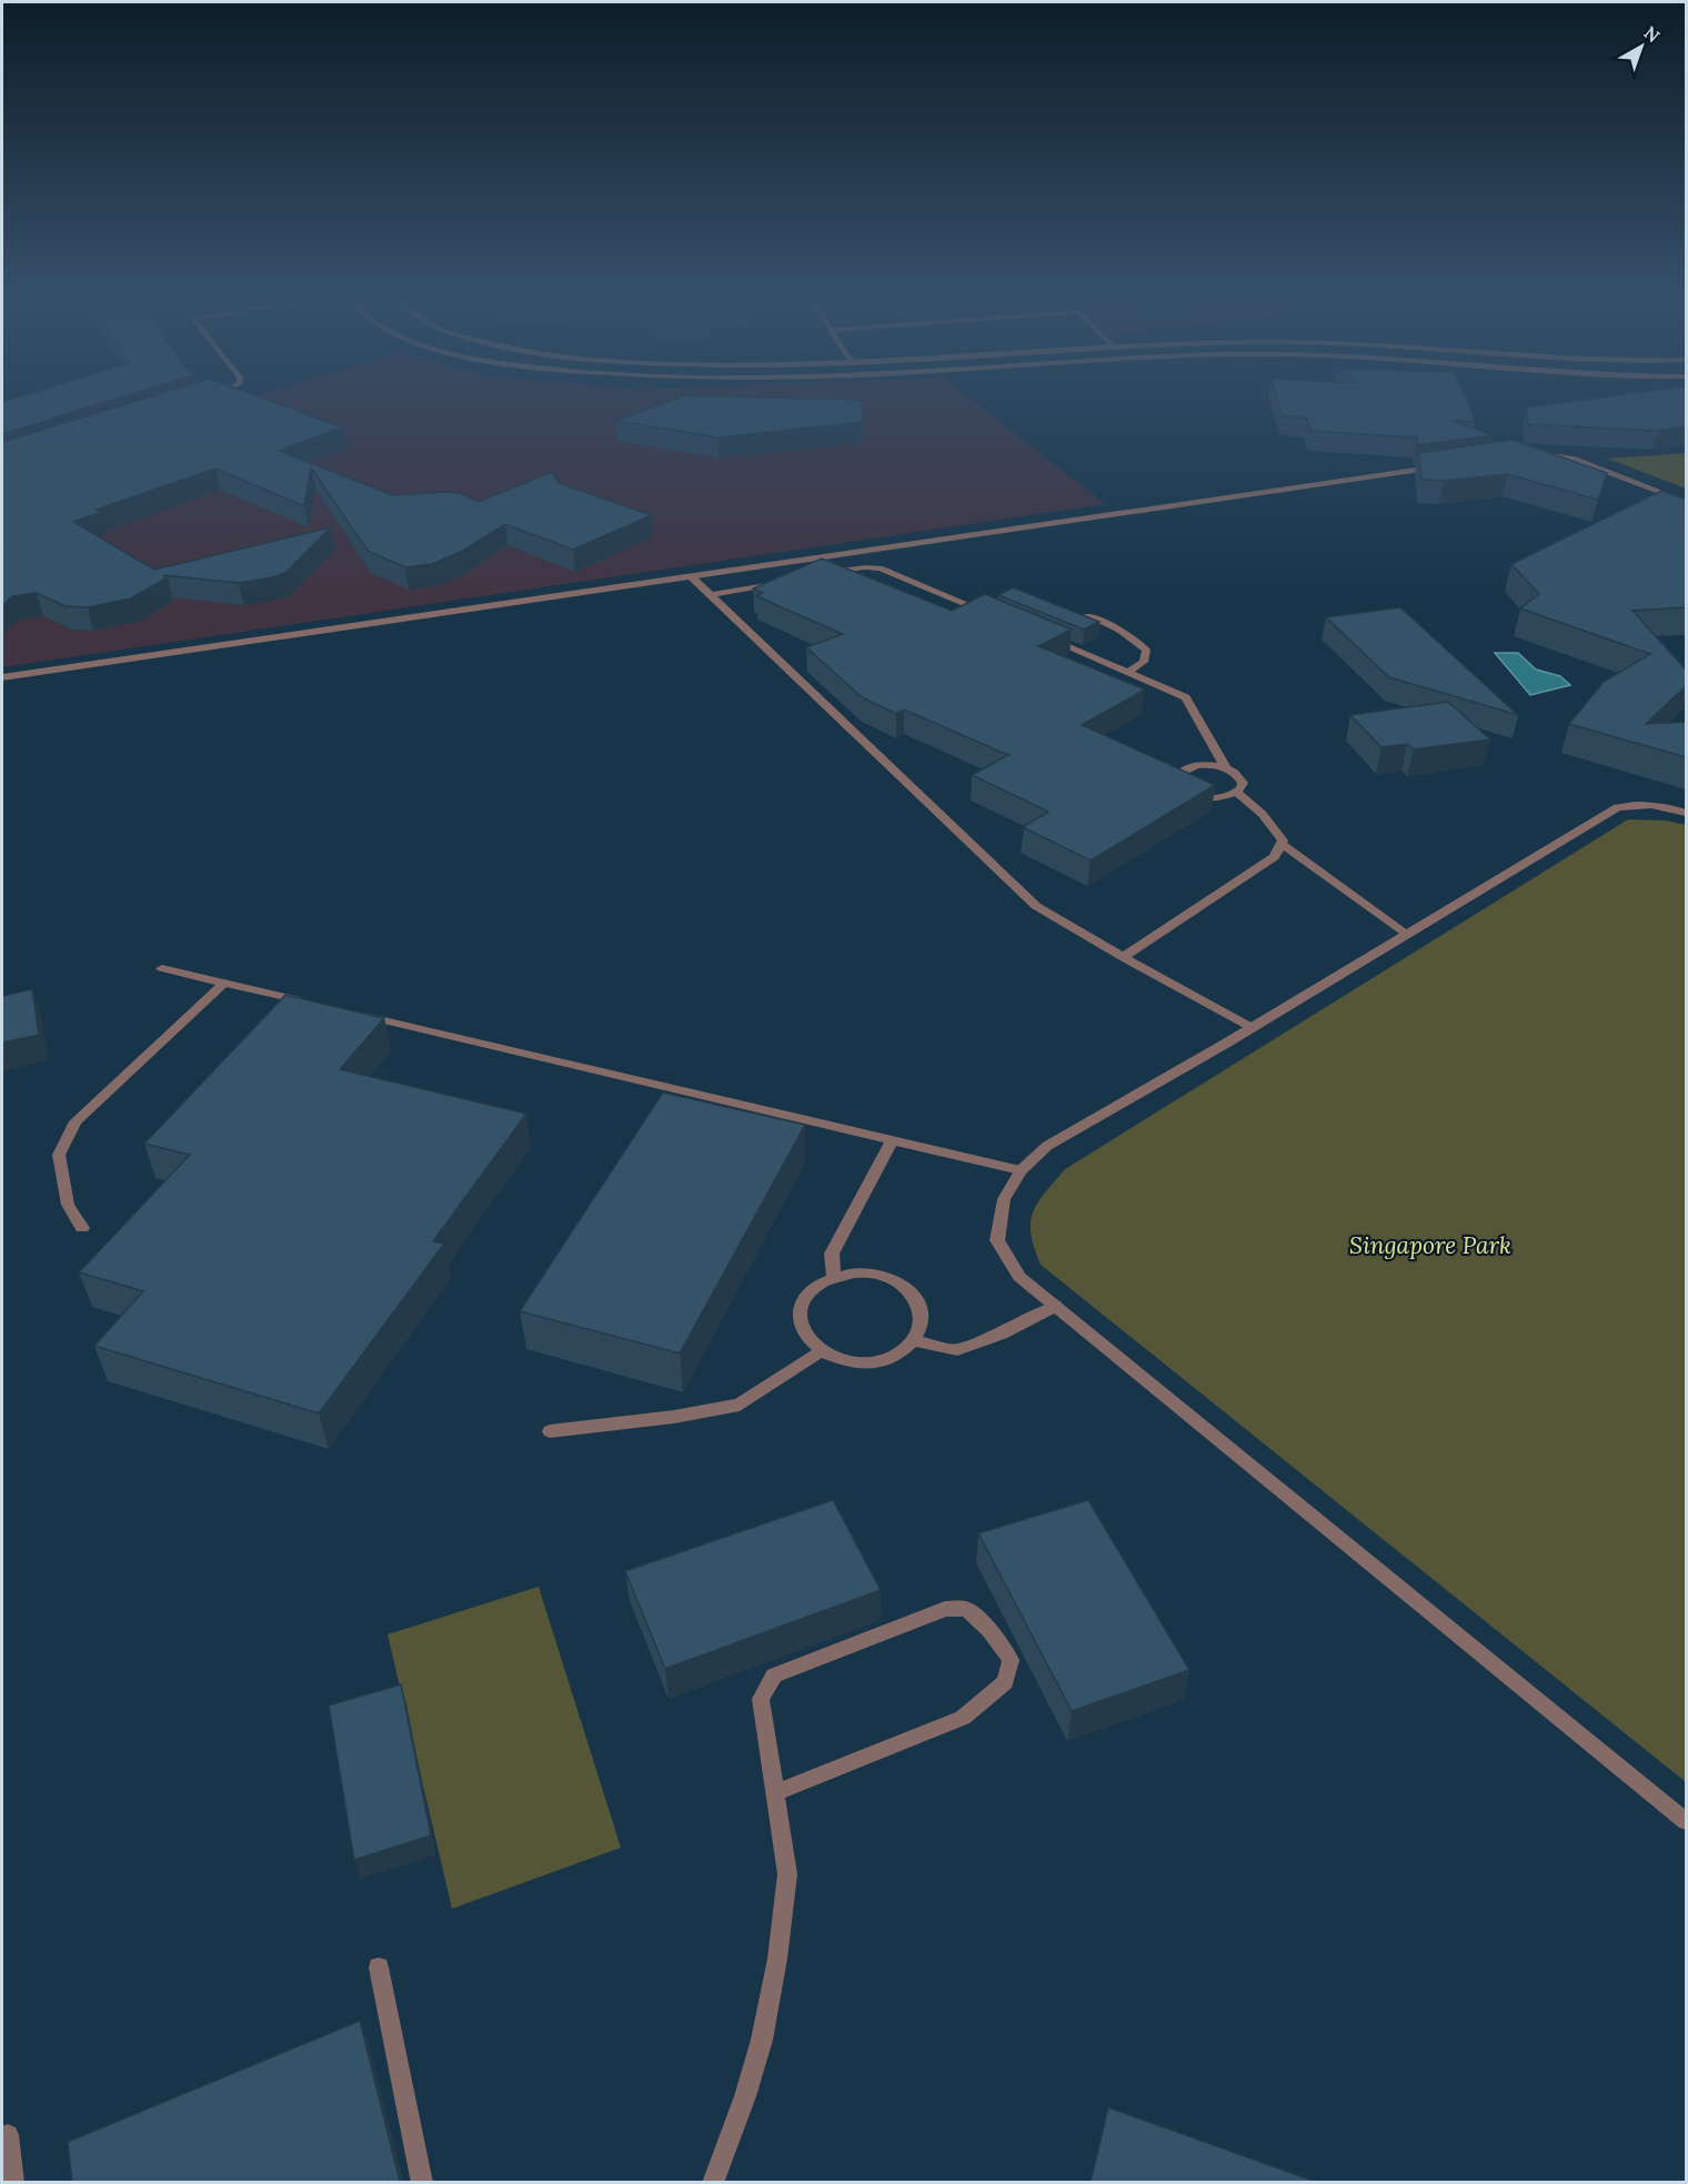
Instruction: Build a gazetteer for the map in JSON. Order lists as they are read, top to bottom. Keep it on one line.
{"parks":["Singapore Park"],"north":"top right"}
